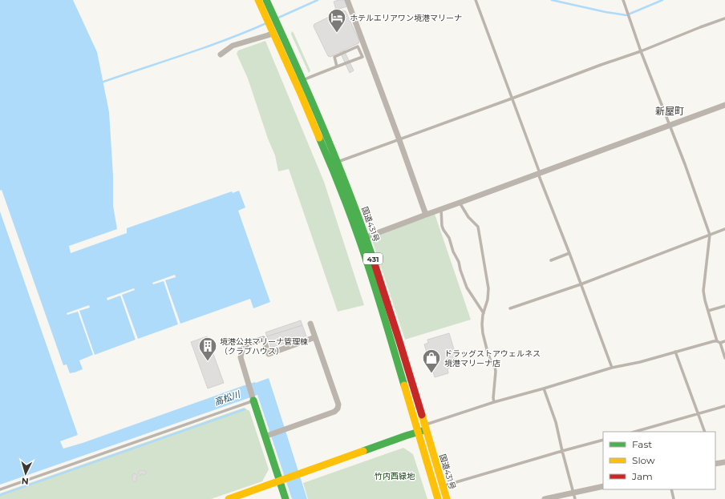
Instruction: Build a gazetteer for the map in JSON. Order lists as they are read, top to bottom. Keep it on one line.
{"streets":{"main road":["国道431号","431"]},"districts":["新屋町"],"water":["高松川"],"parks":["竹内西緑地"],"places":{"hotel":["ホテルエリアワン境港マリーナ"],"building":["境港公共マリーナ管理棟 （クラブハウス）"],"shop":["ドラッグストアウェルネス 境港マリーナ店"]},"legend":["Fast","Slow","Jam"],"north":"bottom"}
